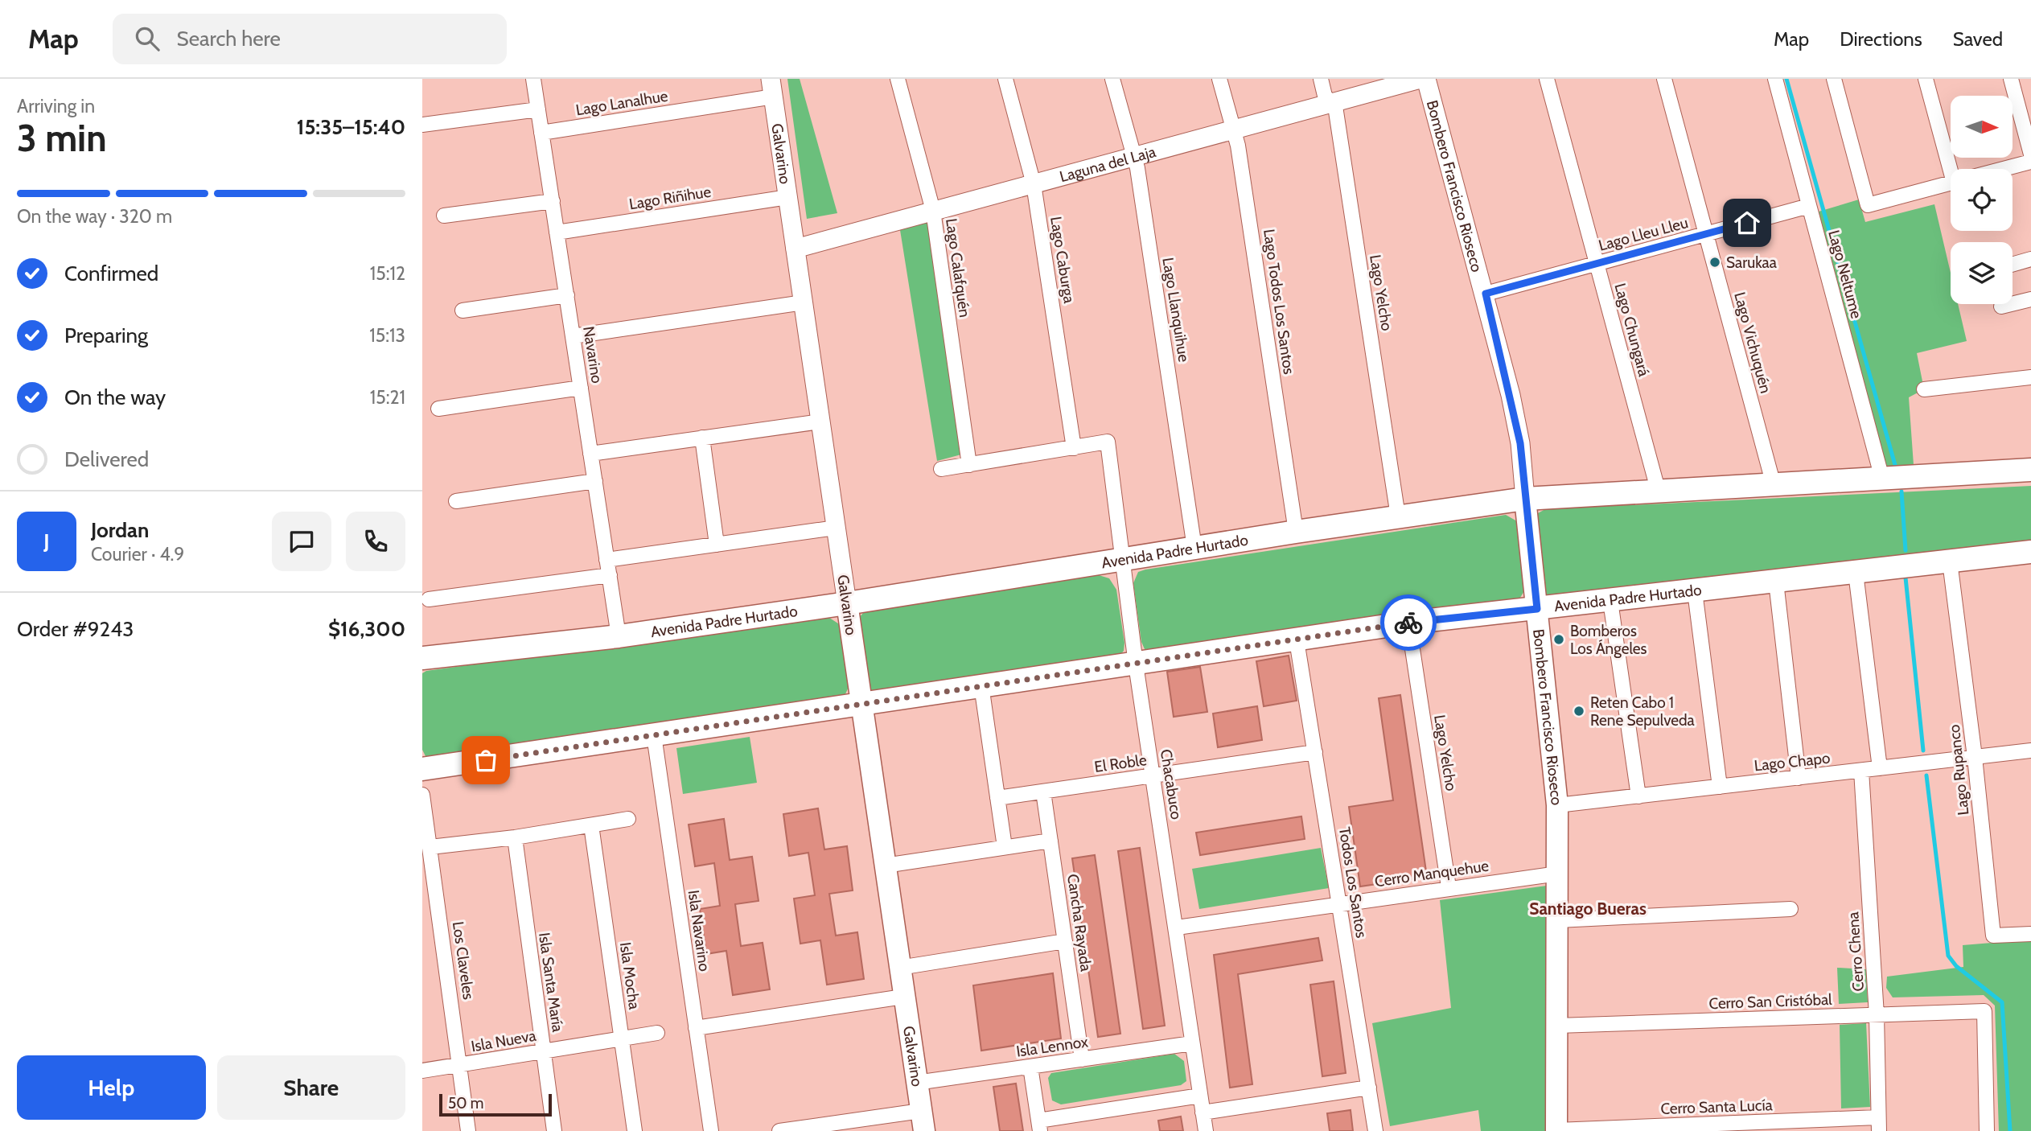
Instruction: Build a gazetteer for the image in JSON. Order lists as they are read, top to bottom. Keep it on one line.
{"streets":{"main road":["Galvarino","Bombero Francisco Rioseco","Avenida Padre Hurtado"],"street":["Lago Lanalhue","Laguna del Laja","Lago Riñihue","Lago Lleu Lleu","Lago Caburga","Lago Calafquén","Lago Neltume","Lago Yelcho","Lago Todos Los Santos","Lago Llanquihue","Lago Chungará","Lago Vichuquén","Navarino","Lago Chapo","El Roble","Lago Rupanco","Chacabuco","Cerro Manquehue","Todos Los Santos","Cancha Rayada","Isla Navarino","Cerro Chena","Los Claveles","Isla Mocha","Isla Santa María","Cerro San Cristóbal","Isla Nueva","Isla Lennox","Cerro Santa Lucía"]},"crossings":[["Lago Lanalhue","Galvarino"],["Lago Lanalhue","Navarino"],["Galvarino","Laguna del Laja"],["Galvarino","Lago Riñihue"],["Galvarino","Avenida Padre Hurtado"],["Galvarino","Isla Lennox"],["Laguna del Laja","Lago Caburga"],["Laguna del Laja","Lago Calafquén"],["Laguna del Laja","Lago Yelcho"],["Laguna del Laja","Lago Todos Los Santos"],["Laguna del Laja","Lago Llanquihue"],["Bombero Francisco Rioseco","Lago Lleu Lleu"],["Bombero Francisco Rioseco","Avenida Padre Hurtado"],["Bombero Francisco Rioseco","Lago Chapo"],["Bombero Francisco Rioseco","Cerro Manquehue"],["Bombero Francisco Rioseco","Cerro San Cristóbal"],["Bombero Francisco Rioseco","Cerro Santa Lucía"],["Lago Riñihue","Navarino"],["Lago Lleu Lleu","Lago Neltume"],["Lago Lleu Lleu","Lago Chungará"],["Lago Lleu Lleu","Lago Vichuquén"],["Lago Caburga","Chacabuco"],["Lago Neltume","Avenida Padre Hurtado"],["Lago Yelcho","Avenida Padre Hurtado"],["Lago Yelcho","Cerro Manquehue"],["Lago Todos Los Santos","Avenida Padre Hurtado"],["Lago Llanquihue","Avenida Padre Hurtado"],["Lago Chungará","Avenida Padre Hurtado"],["Lago Vichuquén","Avenida Padre Hurtado"],["Navarino","Avenida Padre Hurtado"],["Avenida Padre Hurtado","Lago Rupanco"],["Avenida Padre Hurtado","Chacabuco"],["Avenida Padre Hurtado","Todos Los Santos"],["Avenida Padre Hurtado","Isla Navarino"],["Lago Chapo","Lago Rupanco"],["Lago Chapo","Cerro Chena"],["El Roble","Chacabuco"],["El Roble","Todos Los Santos"],["El Roble","Cancha Rayada"],["Chacabuco","Cerro Manquehue"],["Chacabuco","Isla Lennox"],["Cerro Manquehue","Todos Los Santos"],["Cancha Rayada","Isla Lennox"],["Cerro Chena","Cerro San Cristóbal"],["Cerro Chena","Cerro Santa Lucía"],["Los Claveles","Isla Nueva"],["Isla Mocha","Isla Nueva"],["Isla Santa María","Isla Nueva"]],"districts":["Santiago Bueras"],"places":["Sarukaa","Bomberos Los Ángeles","Reten Cabo 1 Rene Sepulveda"],"scale_bar":"50 m","north":"right","page":{"header":"Map","search":"Search here","nav":["Map","Directions","Saved"],"heading":["3 min","Arriving in","15:35–15:40"],"panel":["Jordan","Courier · 4.9","Order #9243","$16,300"],"bar":"On the way · 320 m","list":[["Confirmed","15:12"],["Preparing","15:13"],["On the way","15:21"],"Delivered"],"round":"J","buttons":["Help","Share"],"scale":"50 m"}}
